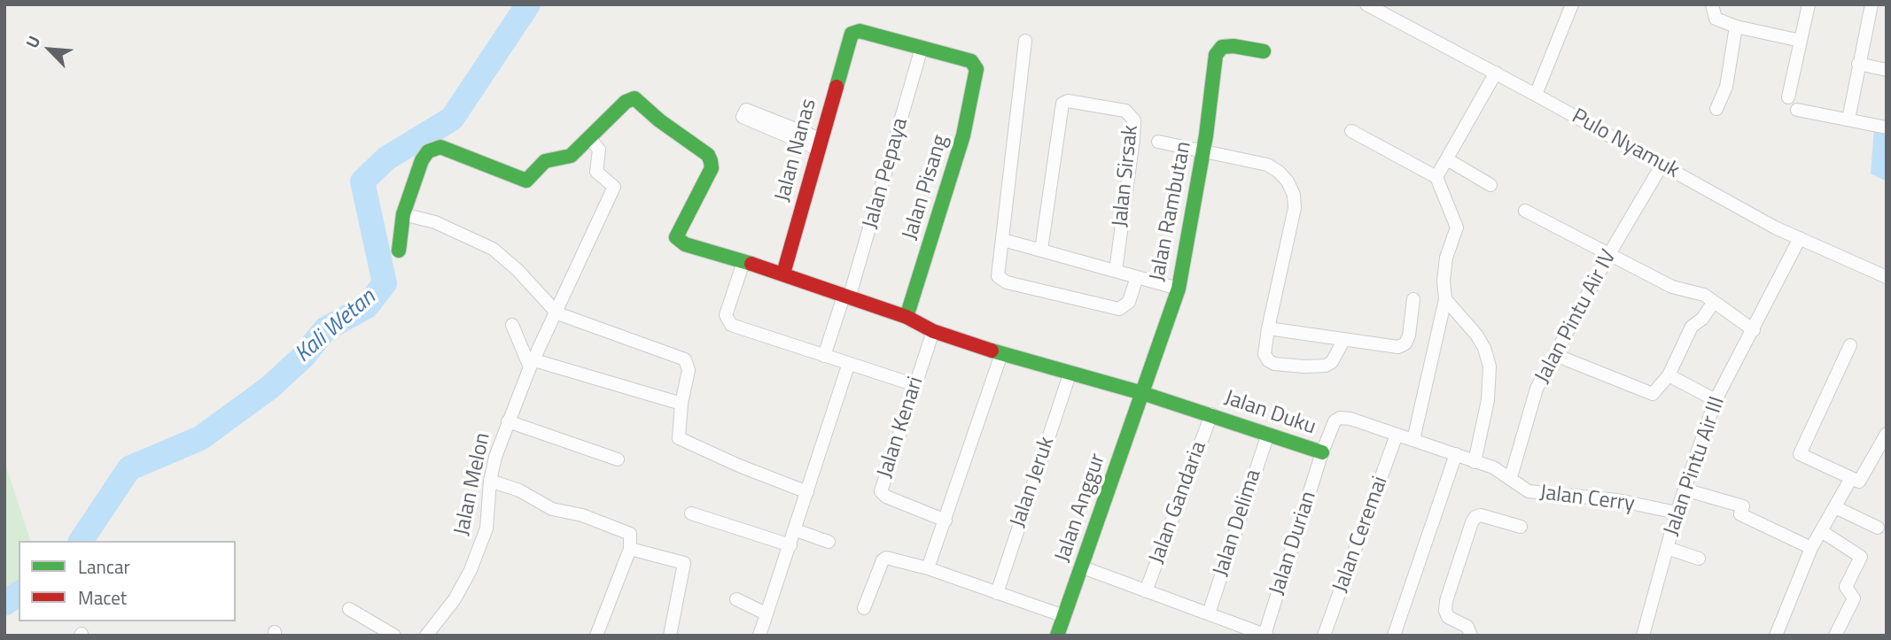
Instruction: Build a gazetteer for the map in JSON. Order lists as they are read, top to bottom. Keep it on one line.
{"streets":{"street":["Pulo Nyamuk","Jalan Nanas","Jalan Pepaya","Jalan Sirsak","Jalan Pisang","Jalan Rambutan","Jalan Pintu Air IV","Jalan Duku","Jalan Kenari","Jalan Pintu Air III","Jalan Jeruk","Jalan Melon","Jalan Cerry","Jalan Gandaria","Jalan Anggur","Jalan Delima","Jalan Ceremai","Jalan Durian"]},"crossings":[["Pulo Nyamuk","Jalan Pintu Air IV"],["Pulo Nyamuk","Jalan Pintu Air III"],["Jalan Nanas","Jalan Pepaya"],["Jalan Nanas","Jalan Pisang"],["Jalan Nanas","Jalan Duku"],["Jalan Pepaya","Jalan Pisang"],["Jalan Pepaya","Jalan Duku"],["Jalan Pisang","Jalan Duku"],["Jalan Rambutan","Jalan Duku"],["Jalan Rambutan","Jalan Anggur"],["Jalan Pintu Air IV","Jalan Duku"],["Jalan Pintu Air IV","Jalan Cerry"],["Jalan Duku","Jalan Kenari"],["Jalan Duku","Jalan Jeruk"],["Jalan Duku","Jalan Melon"],["Jalan Duku","Jalan Cerry"],["Jalan Duku","Jalan Gandaria"],["Jalan Duku","Jalan Anggur"],["Jalan Duku","Jalan Delima"],["Jalan Duku","Jalan Ceremai"],["Jalan Duku","Jalan Durian"],["Jalan Pintu Air III","Jalan Cerry"]],"water":["Kali Wetan"],"legend":["Lancar","Macet"],"north":"top left"}
